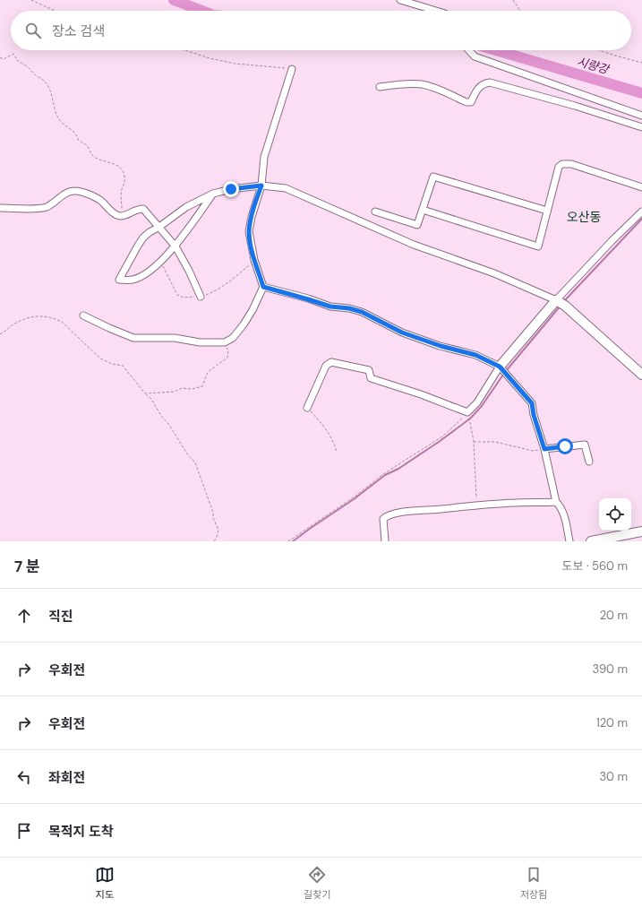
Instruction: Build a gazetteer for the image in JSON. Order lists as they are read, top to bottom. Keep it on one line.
{"districts":["오산동"],"water":["시량강"],"page":{"search":"장소 검색","heading":["7 분","도보 · 560 m"],"list":[["직진","20 m"],["우회전","390 m"],["우회전","120 m"],["좌회전","30 m"],"목적지 도착"],"nav":["지도","길찾기","저장됨"]}}
